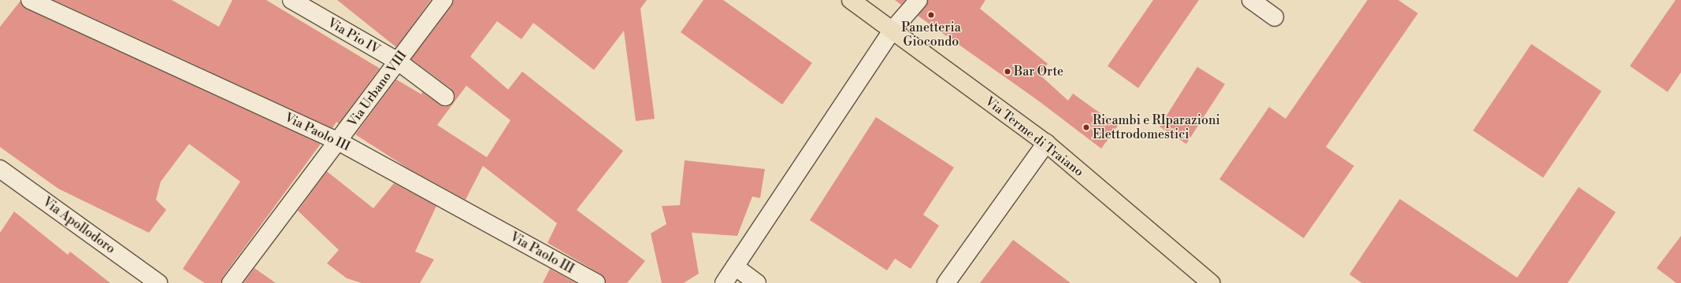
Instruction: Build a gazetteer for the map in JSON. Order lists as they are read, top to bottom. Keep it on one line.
{"streets":{"main road":["Via Terme di Traiano"],"street":["Via Pio IV","Via Urbano VIII","Via Paolo III","Via Apollodoro"]},"crossings":[["Via Pio IV","Via Urbano VIII"],["Via Urbano VIII","Via Paolo III"]],"places":["Panetteria Giocondo","Bar Orte","Ricambi e RIparazioni Elettrodomestici"]}
